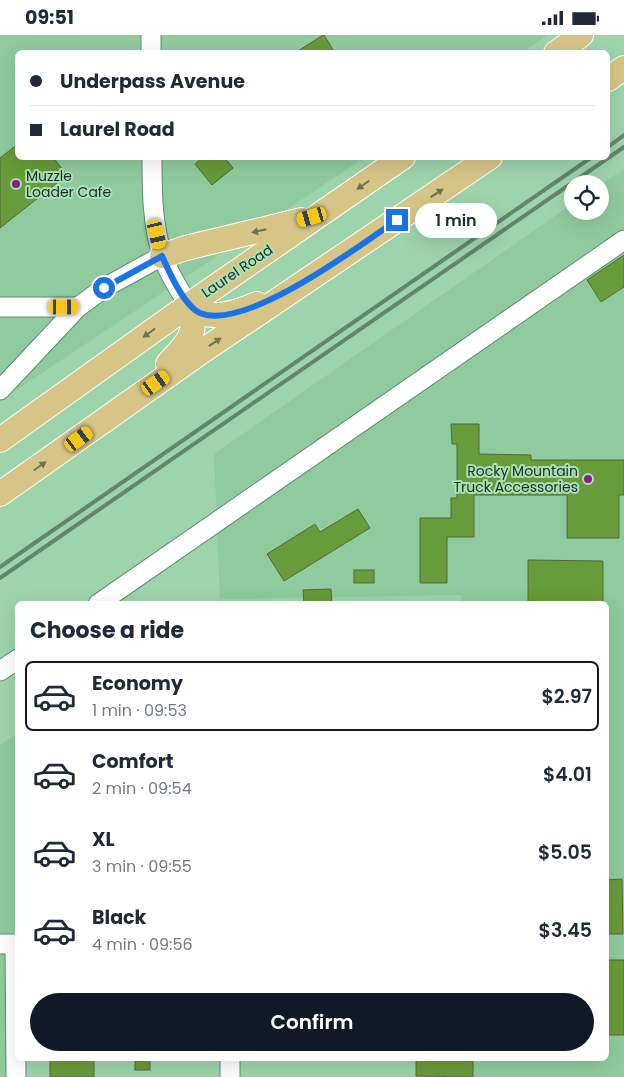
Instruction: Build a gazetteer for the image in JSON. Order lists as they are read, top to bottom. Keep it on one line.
{"streets":{"main road":["Laurel Road"]},"places":["Muzzle Loader Cafe","Rocky Mountain Truck Accessories"],"page":{"status":"09:51","banner":["Underpass Avenue","Laurel Road"],"bubble":"1 min","heading":"Choose a ride","list":[{"name":"Economy","note":"1 min · 09:53","value":"$2.97"},{"name":"Comfort","note":"2 min · 09:54","value":"$4.01"},{"name":"XL","note":"3 min · 09:55","value":"$5.05"},{"name":"Black","note":"4 min · 09:56","value":"$3.45"}],"buttons":"Confirm"}}
